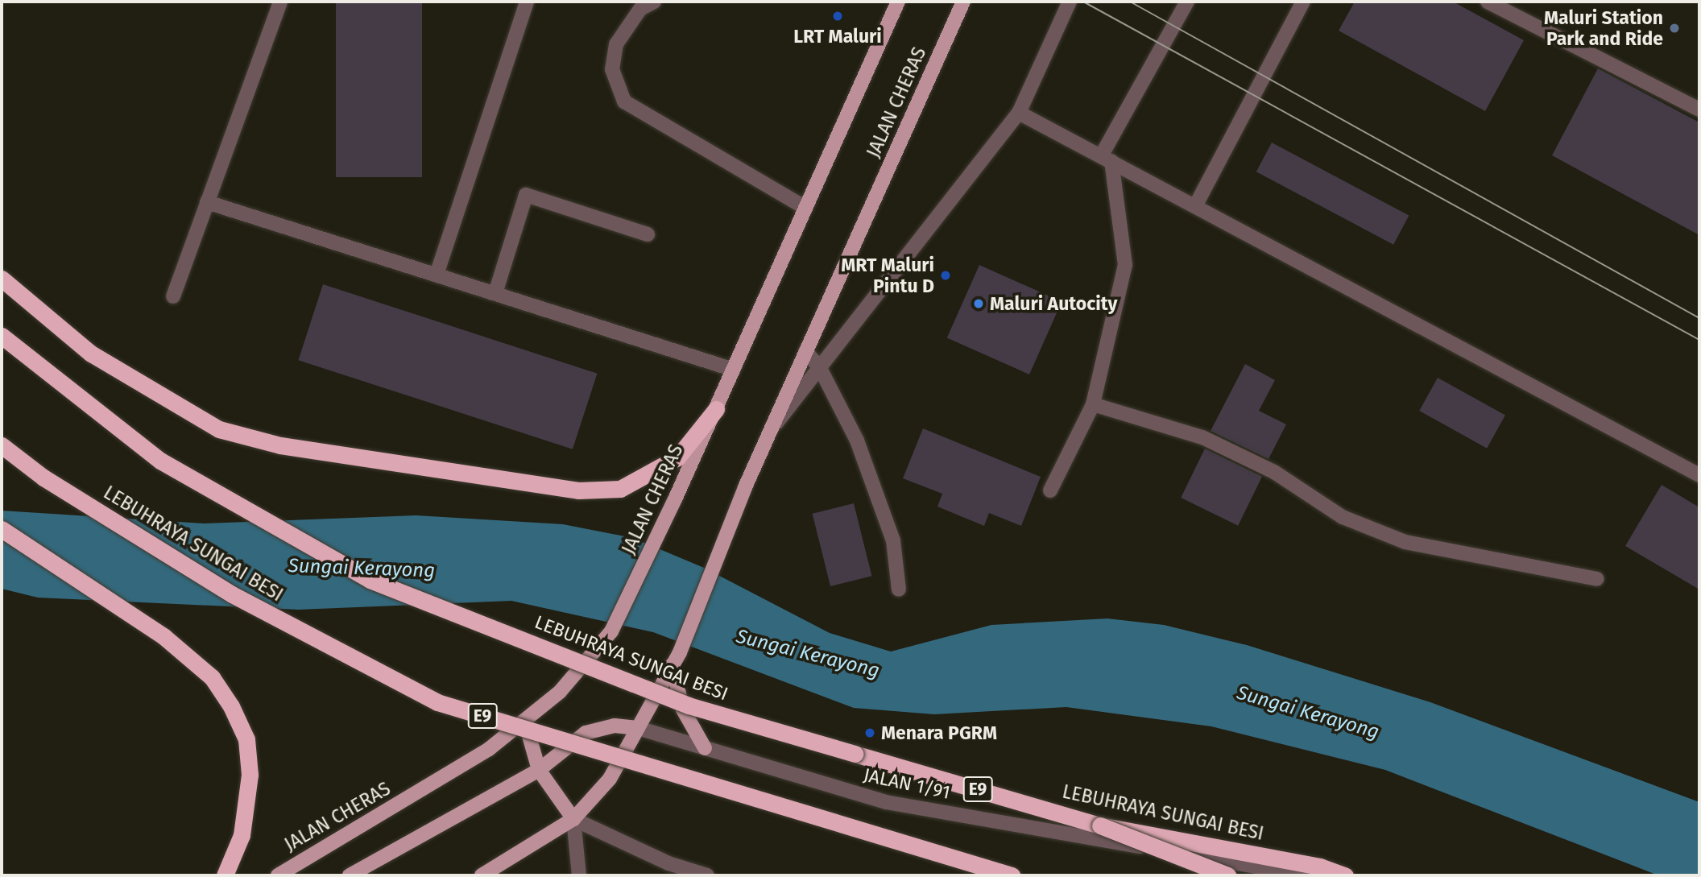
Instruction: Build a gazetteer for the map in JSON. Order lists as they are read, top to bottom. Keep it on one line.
{"streets":{"highway":["LEBUHRAYA SUNGAI BESI","E9"],"main road":["JALAN CHERAS"],"street":["JALAN 1/91"]},"crossings":[["JALAN CHERAS","JALAN 1/91"],["LEBUHRAYA SUNGAI BESI","E9"]],"water":["Sungai Kerayong"],"places":["LRT Maluri","Maluri Station Park and Ride","MRT Maluri Pintu D","Maluri Autocity","Menara PGRM"]}
